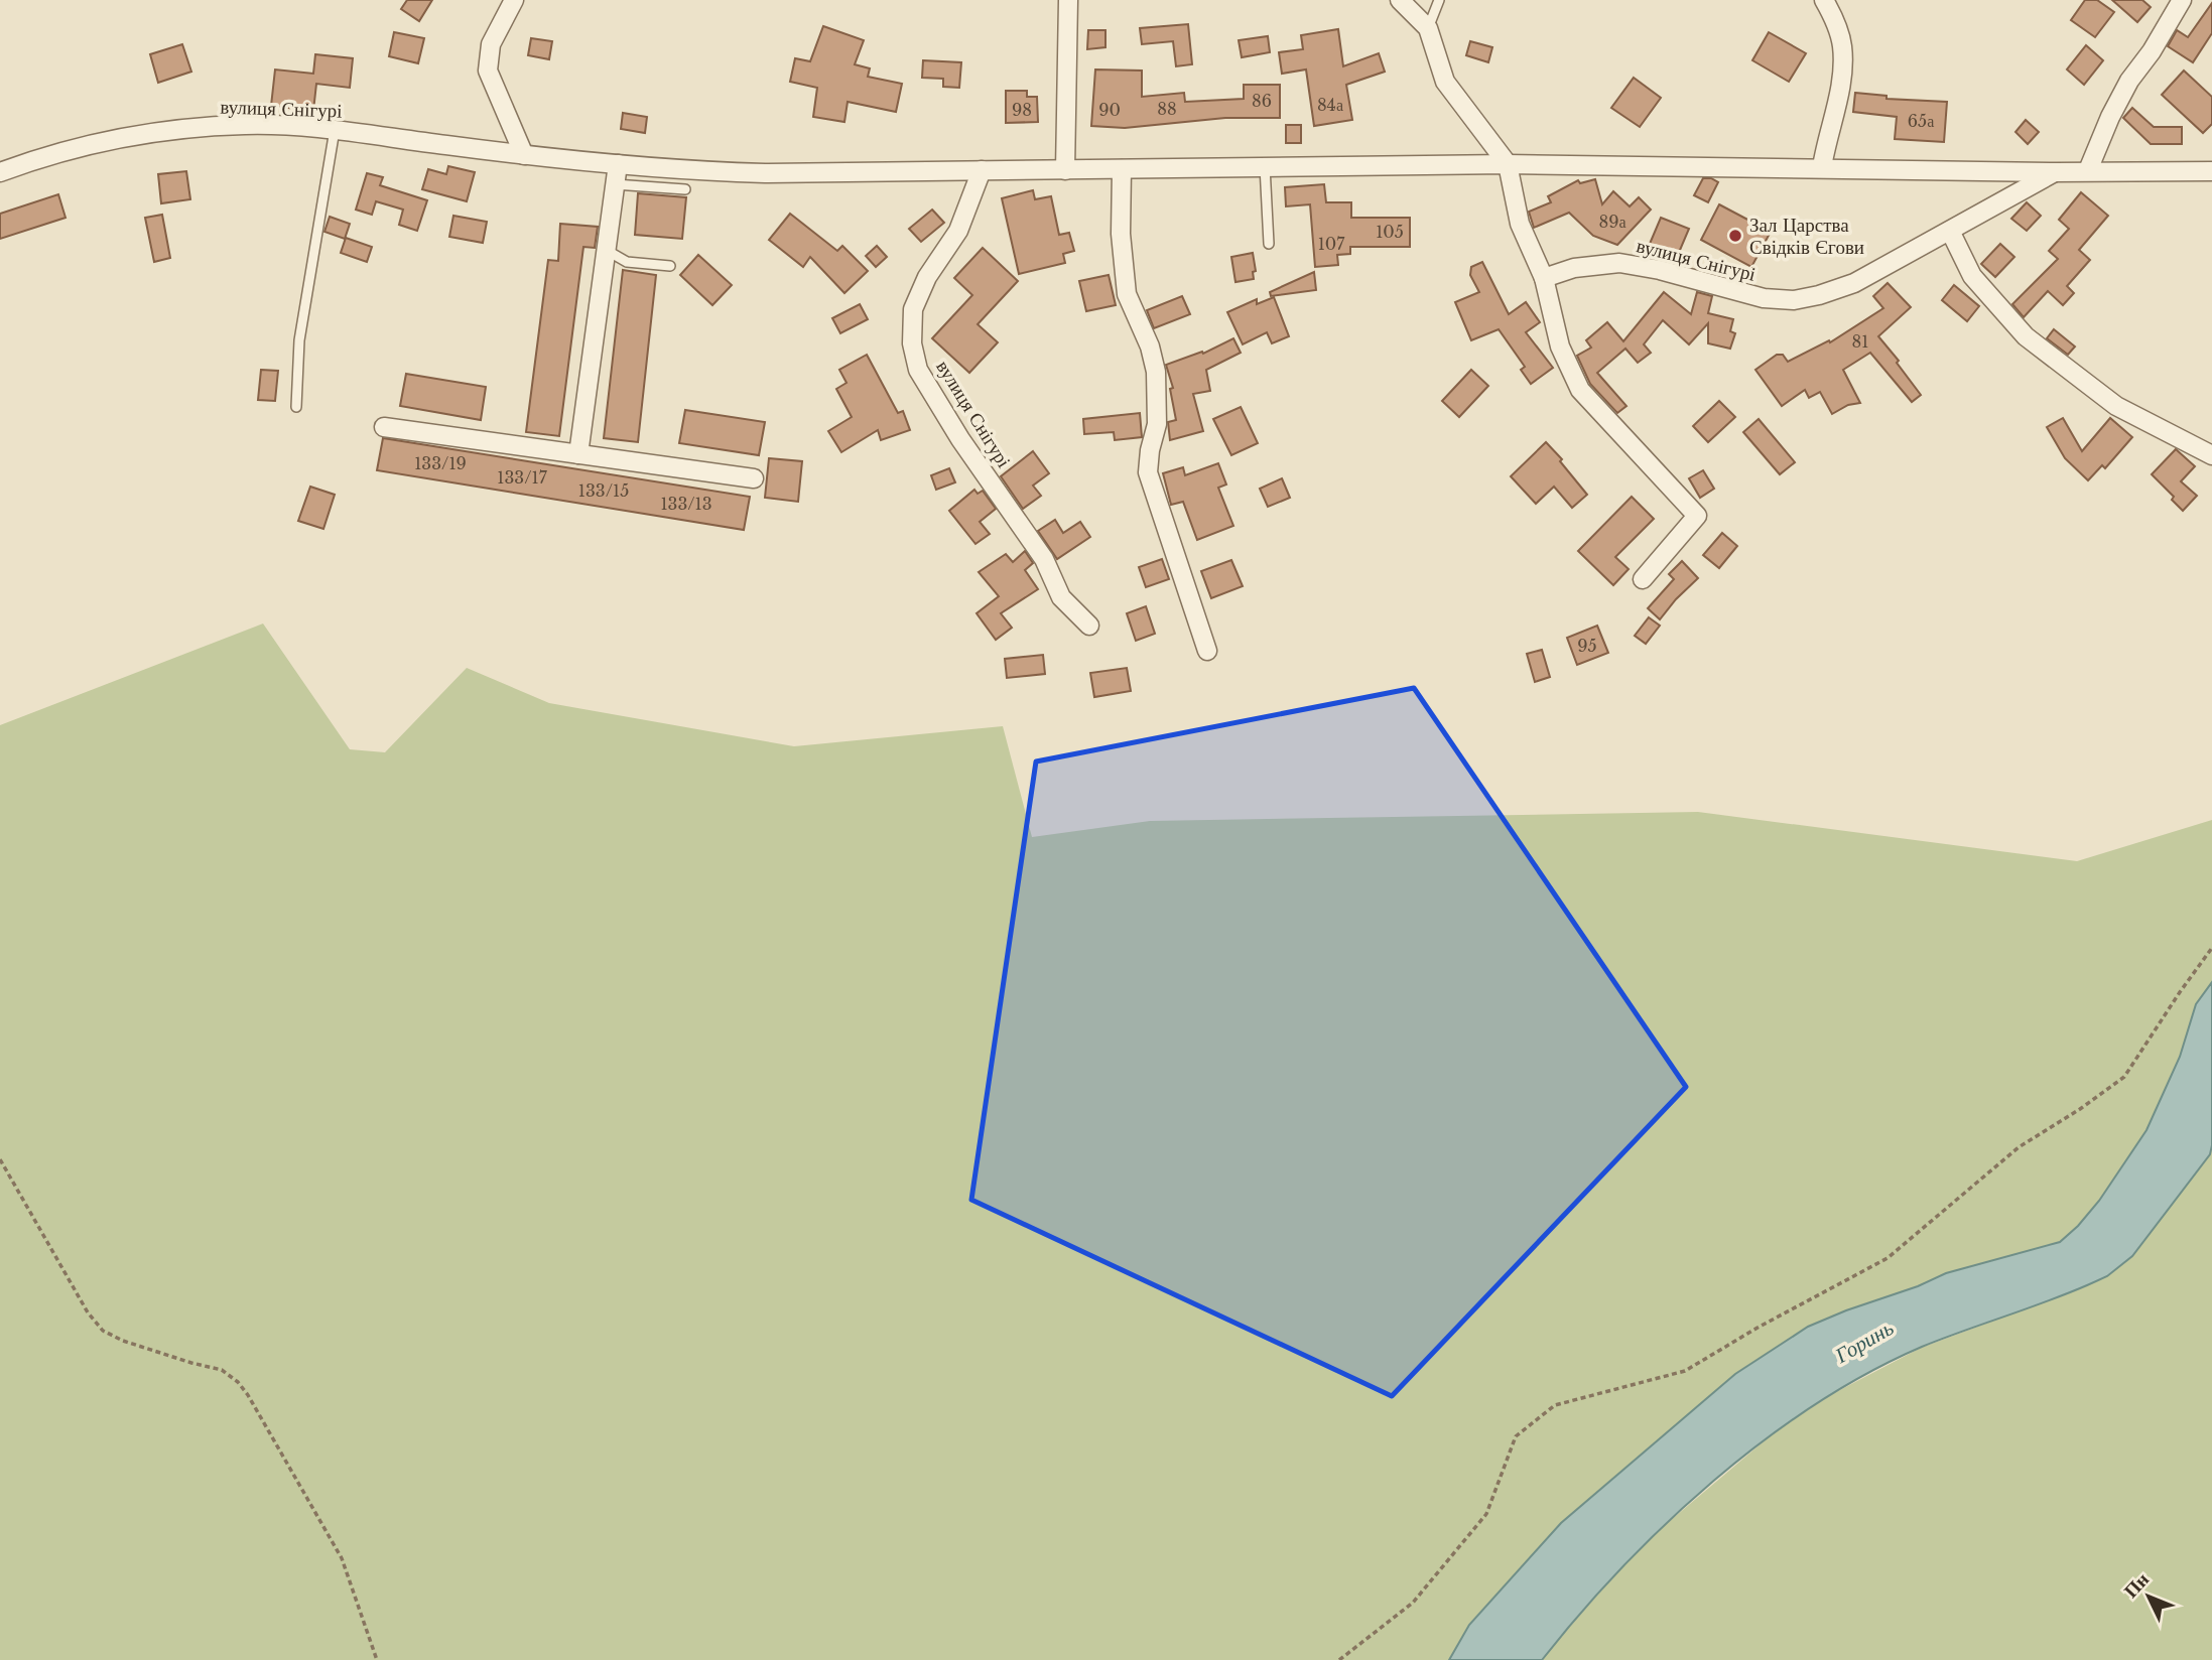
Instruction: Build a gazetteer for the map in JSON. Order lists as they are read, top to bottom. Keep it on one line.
{"streets":{"street":["вулиця Снігурі"]},"water":["Горинь"],"places":["Зал Царства Свідків Єгови"],"house_numbers":["86","84а","88","98","90","65а","89а","105","107","81","133/19","133/17","133/15","133/13","95"],"north":"top left"}
